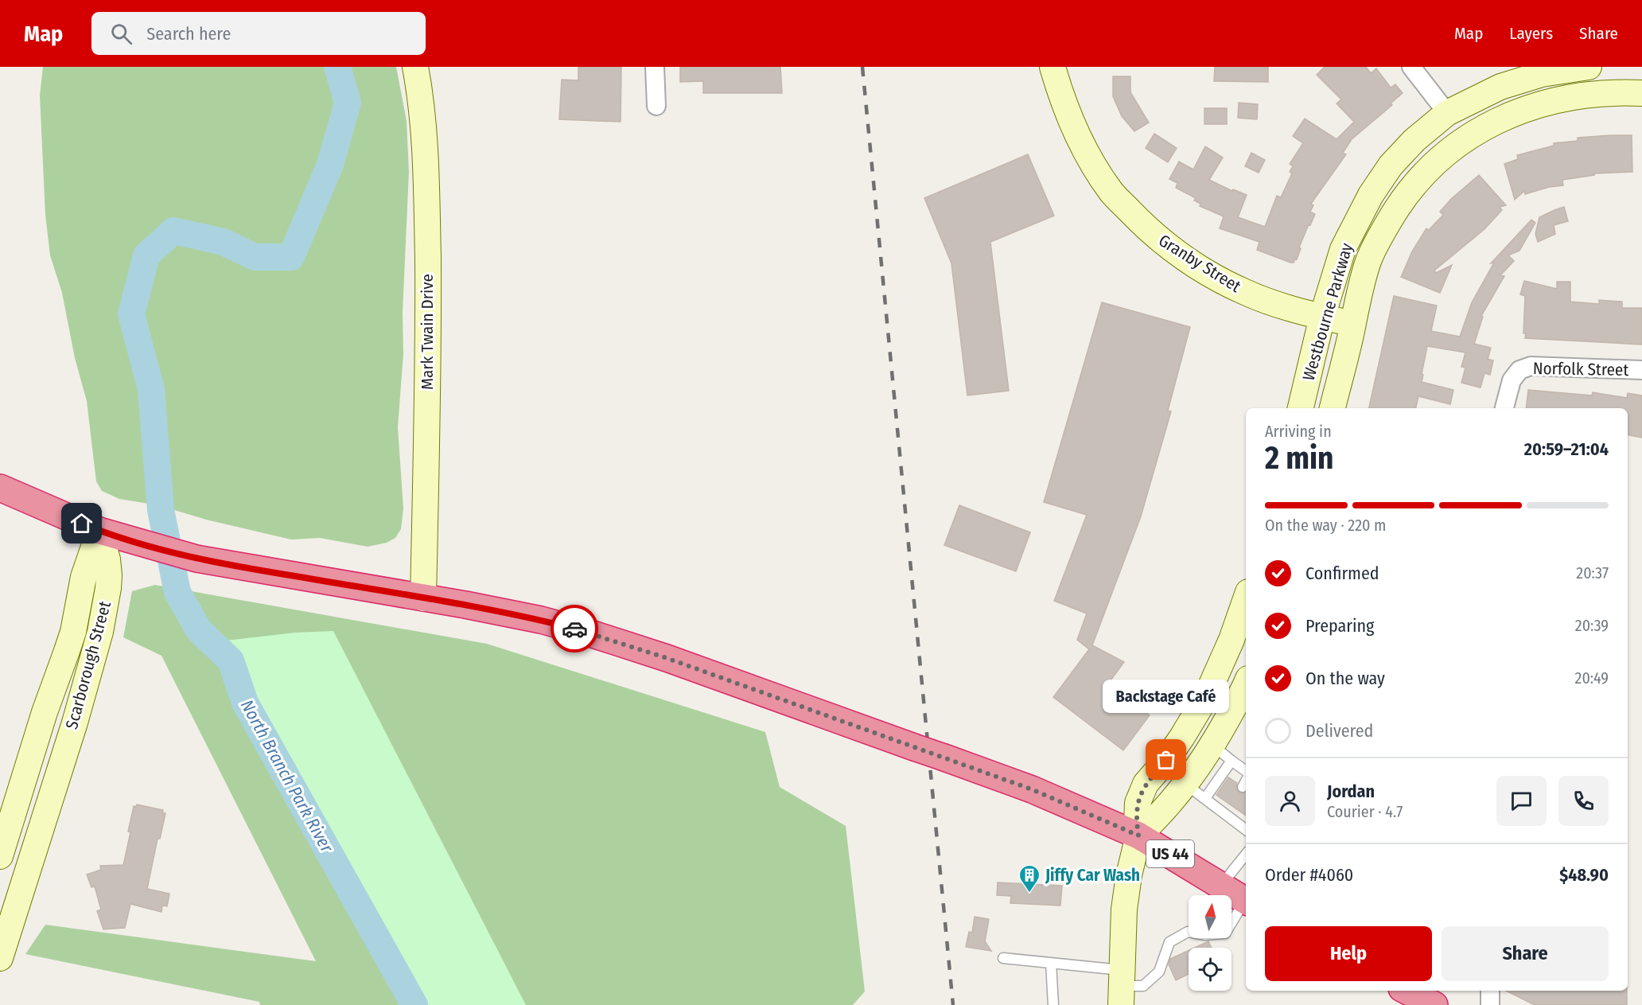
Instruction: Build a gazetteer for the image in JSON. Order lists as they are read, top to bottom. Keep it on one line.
{"streets":{"highway":["US 44"],"main road":["Granby Street","Westbourne Parkway","Mark Twain Drive","Scarborough Street"],"street":["Norfolk Street"]},"crossings":[["Granby Street","Westbourne Parkway"],["Mark Twain Drive","US 44"],["Scarborough Street","US 44"]],"water":["North Branch Park River"],"places":{"other":["Backstage Café"],"building":["Jiffy Car Wash"]},"north":"top","page":{"header":"Map","search":"Search here","nav":["Map","Layers","Share"],"heading":["2 min","Arriving in","20:59–21:04"],"panel":["Jordan","Courier · 4.7","Order #4060","$48.90"],"bar":"On the way · 220 m","list":[["Confirmed","20:37"],["Preparing","20:39"],["On the way","20:49"],"Delivered"],"bubble":"Backstage Café","buttons":["Help","Share"]}}
